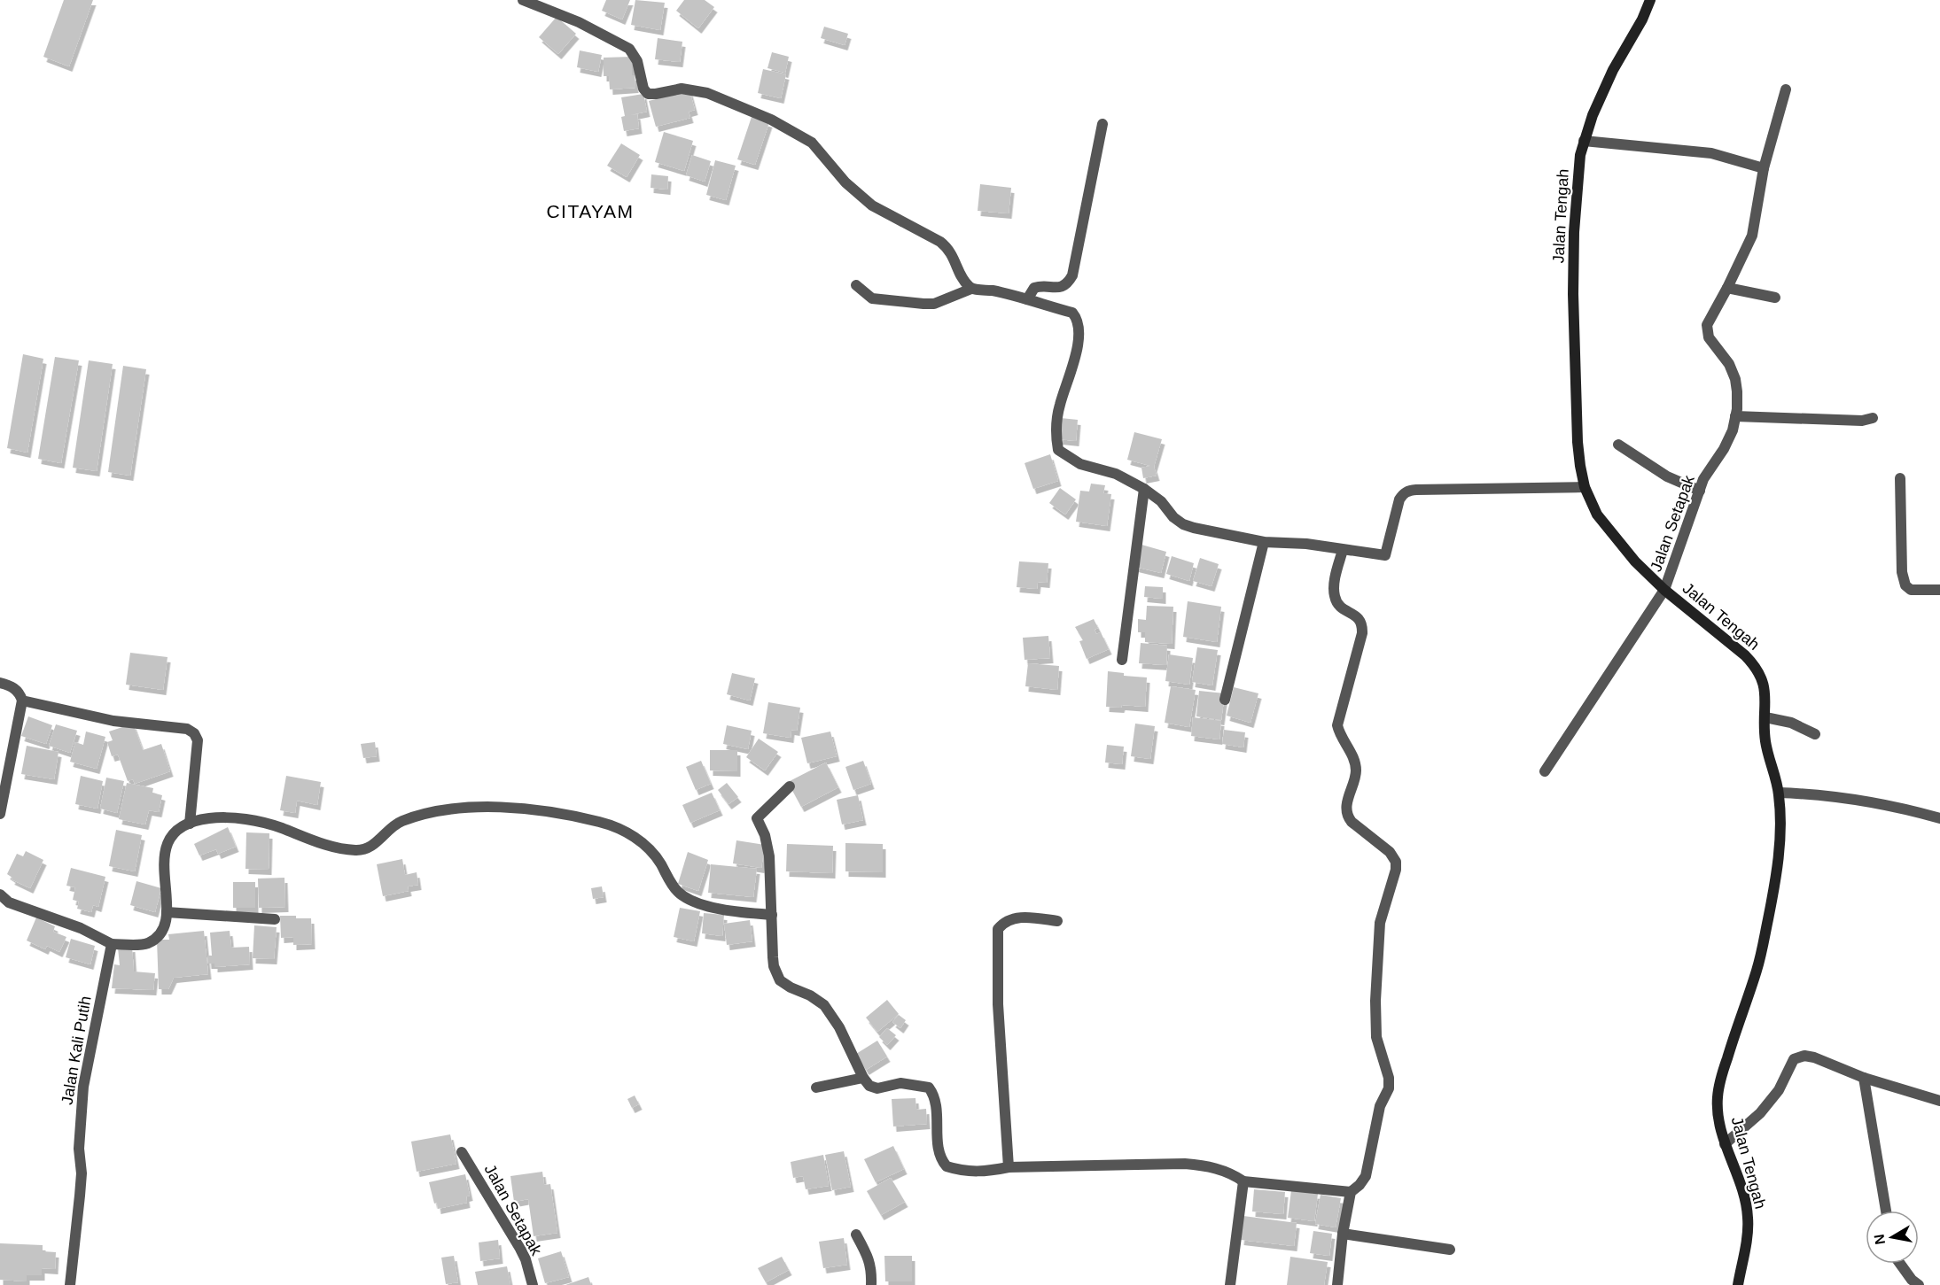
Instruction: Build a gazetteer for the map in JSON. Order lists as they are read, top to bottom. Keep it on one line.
{"streets":{"main road":["Jalan Tengah"],"street":["Jalan Setapak","Jalan Kali Putih"]},"crossings":[["Jalan Tengah","Jalan Setapak"]],"districts":["CITAYAM"],"north":"left"}
